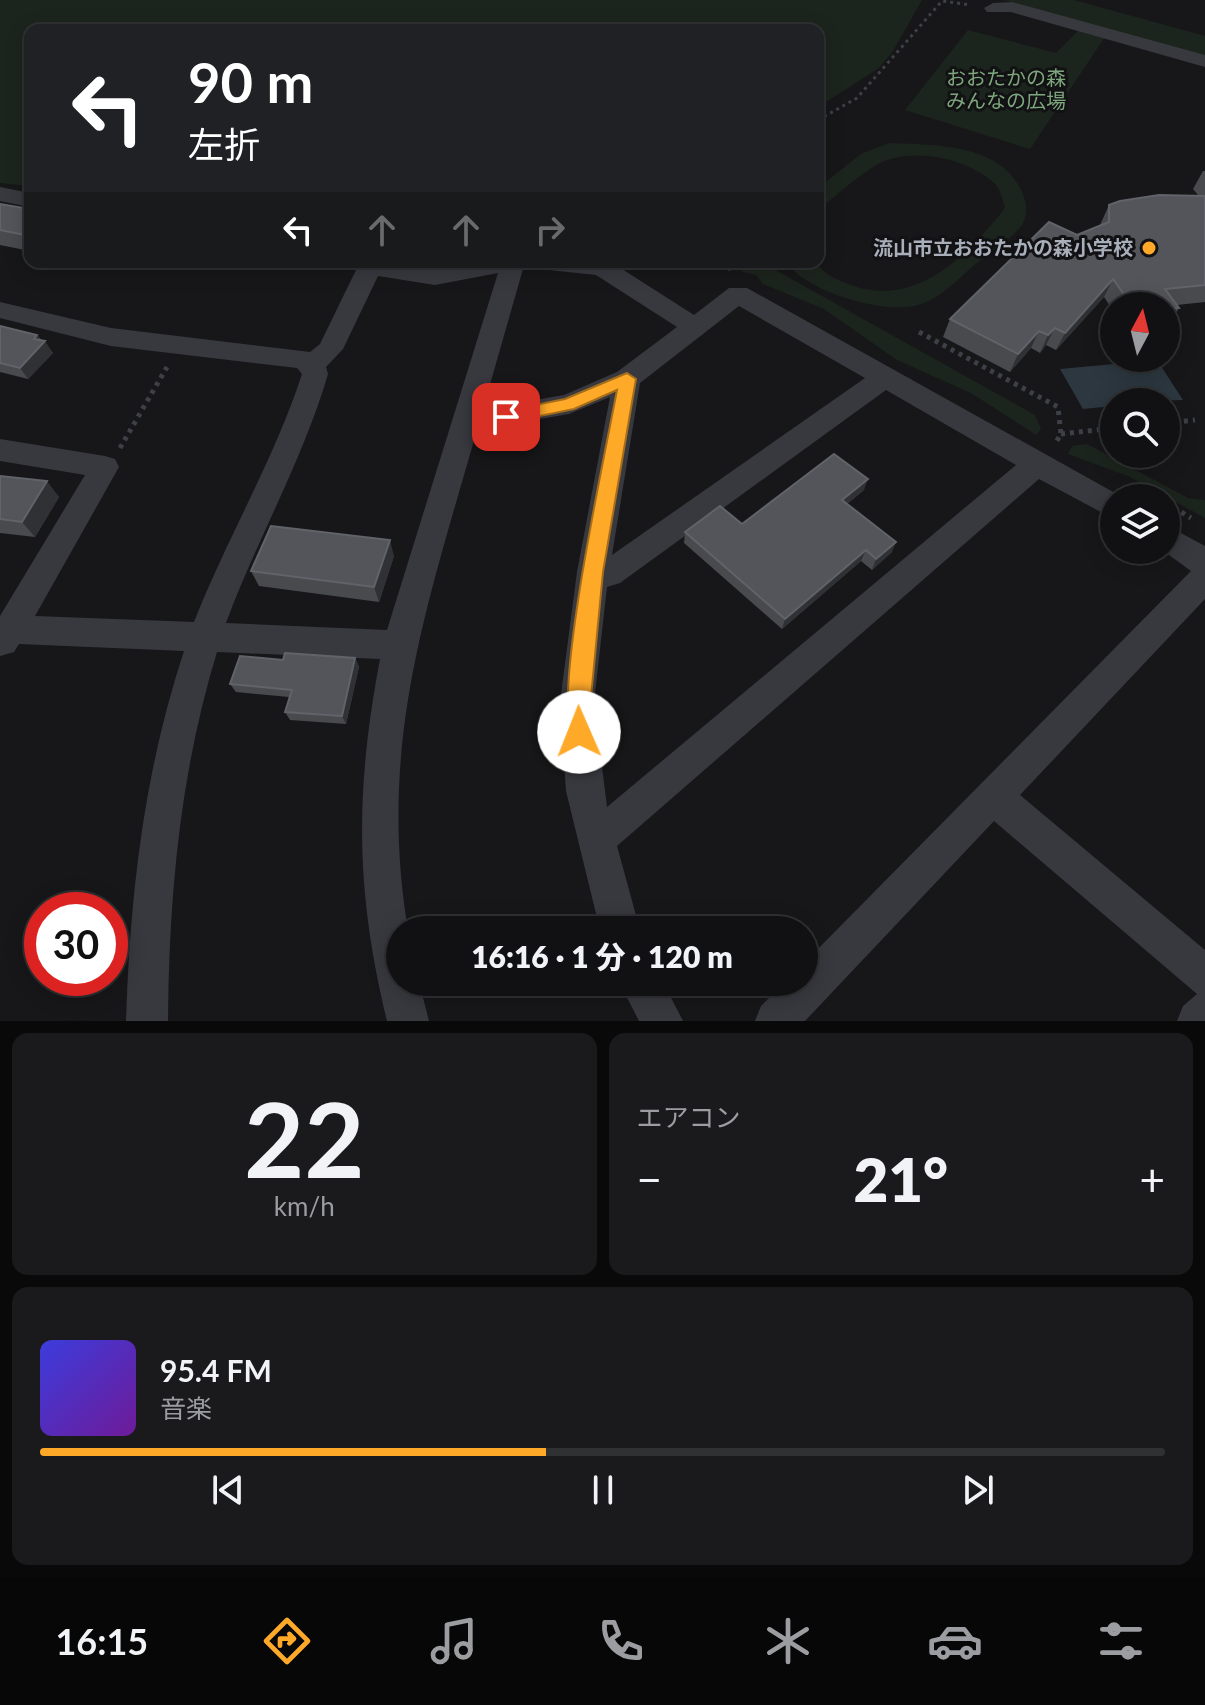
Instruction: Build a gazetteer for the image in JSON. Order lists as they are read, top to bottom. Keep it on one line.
{"parks":["おおたかの森 みんなの広場"],"places":["流山市立おおたかの森小学校"],"north":"top","page":{"turn":["90 m","左折"],"limit":"30","trip":"16:16 · 1 分 · 120 m","tile":[["22","km/h"],"エアコン"],"heat":["−","21°","+"],"song":["95.4 FM","音楽"],"tabs":"16:15"}}
